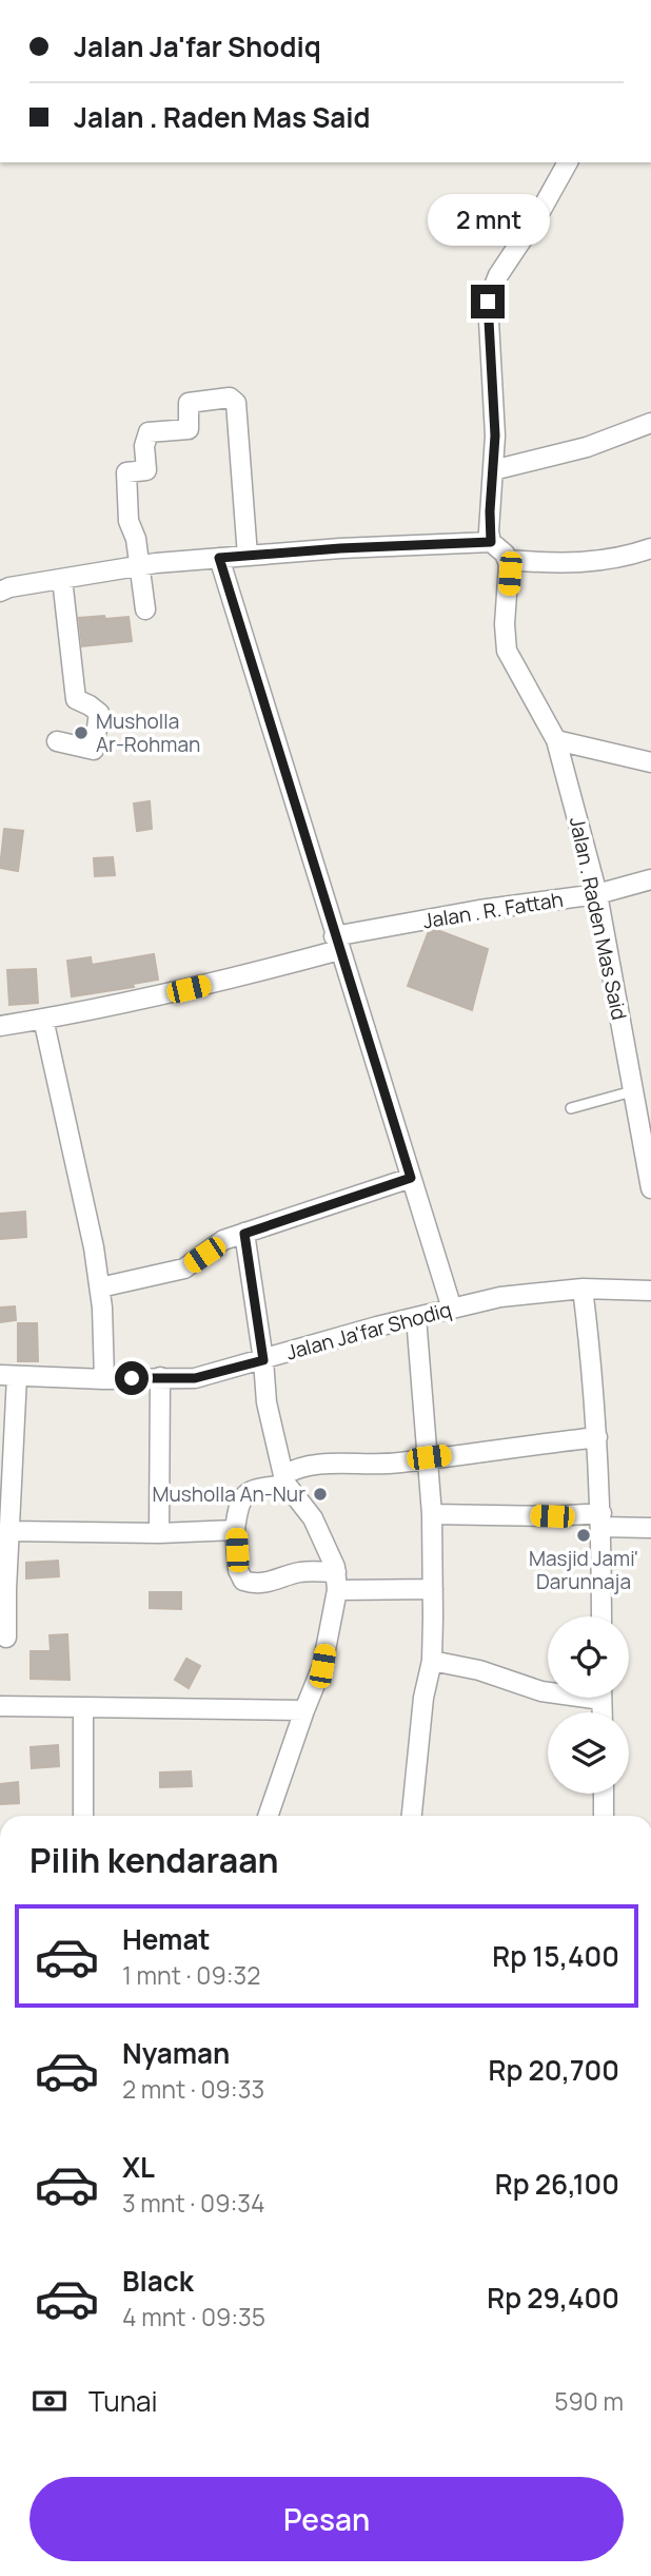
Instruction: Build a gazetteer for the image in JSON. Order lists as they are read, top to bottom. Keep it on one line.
{"streets":{"street":["Jalan . R. Fattah","Jalan . Raden Mas Said","Jalan Ja'far Shodiq"]},"crossings":[["Jalan . R. Fattah","Jalan . Raden Mas Said"]],"places":["Musholla Ar-Rohman","Musholla An-Nur","Masjid Jami' Darunnaja"],"page":{"banner":["Jalan Ja'far Shodiq","Jalan . Raden Mas Said"],"bubble":"2 mnt","heading":"Pilih kendaraan","list":[{"name":"Hemat","note":"1 mnt · 09:32","value":"Rp 15,400"},{"name":"Nyaman","note":"2 mnt · 09:33","value":"Rp 20,700"},{"name":"XL","note":"3 mnt · 09:34","value":"Rp 26,100"},{"name":"Black","note":"4 mnt · 09:35","value":"Rp 29,400"}],"pay":["Tunai","590 m"],"buttons":"Pesan"}}
